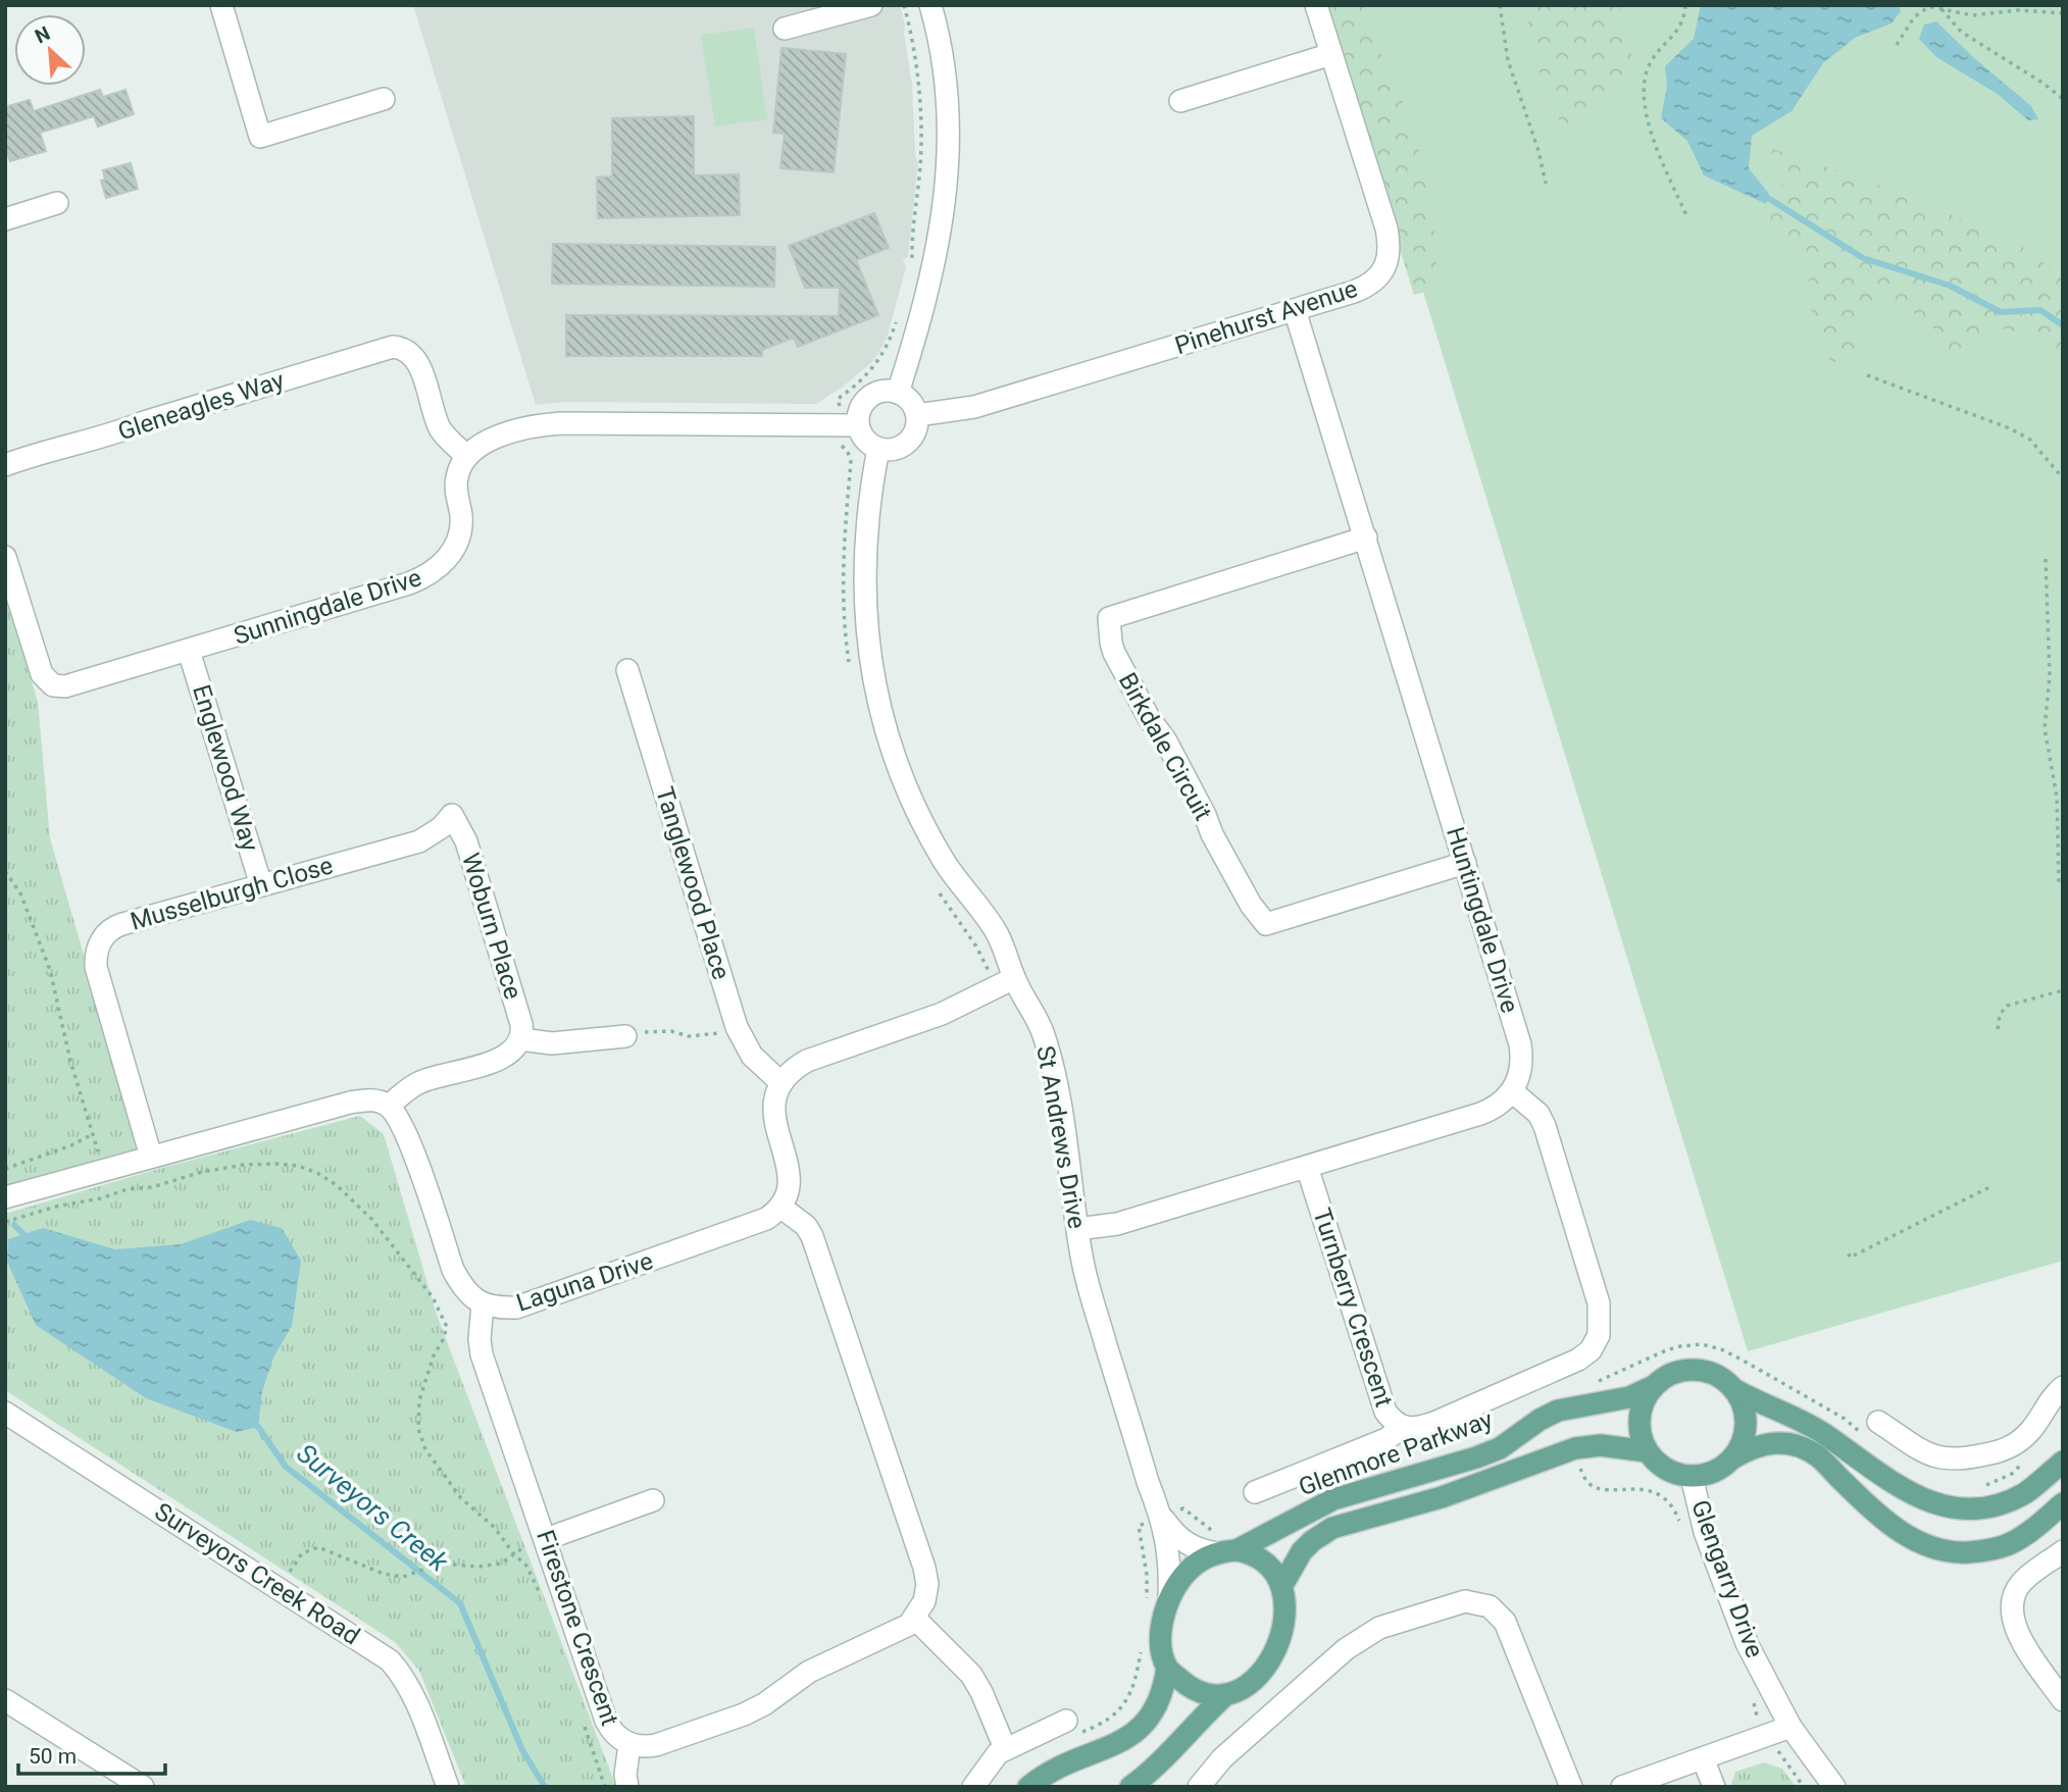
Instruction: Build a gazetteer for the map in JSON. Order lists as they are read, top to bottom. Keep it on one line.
{"streets":{"main road":["Glenmore Parkway"],"street":["Pinehurst Avenue","Gleneagles Way","Sunningdale Drive","Birkdale Circuit","Englewood Way","Tanglewood Place","Musselburgh Close","Huntingdale Drive","Woburn Place","St Andrews Drive","Laguna Drive","Turnberry Crescent","Surveyors Creek Road","Glengarry Drive","Firestone Crescent"]},"crossings":[["Pinehurst Avenue","Huntingdale Drive"],["Pinehurst Avenue","St Andrews Drive"],["Gleneagles Way","Sunningdale Drive"],["Sunningdale Drive","Englewood Way"],["Birkdale Circuit","Huntingdale Drive"],["Englewood Way","Musselburgh Close"],["Musselburgh Close","Woburn Place"],["Huntingdale Drive","Turnberry Crescent"],["St Andrews Drive","Glenmore Parkway"],["Laguna Drive","Firestone Crescent"],["Glenmore Parkway","Glengarry Drive"]],"water":["Surveyors Creek"],"scale_bar":"50 m","north":"top left"}
